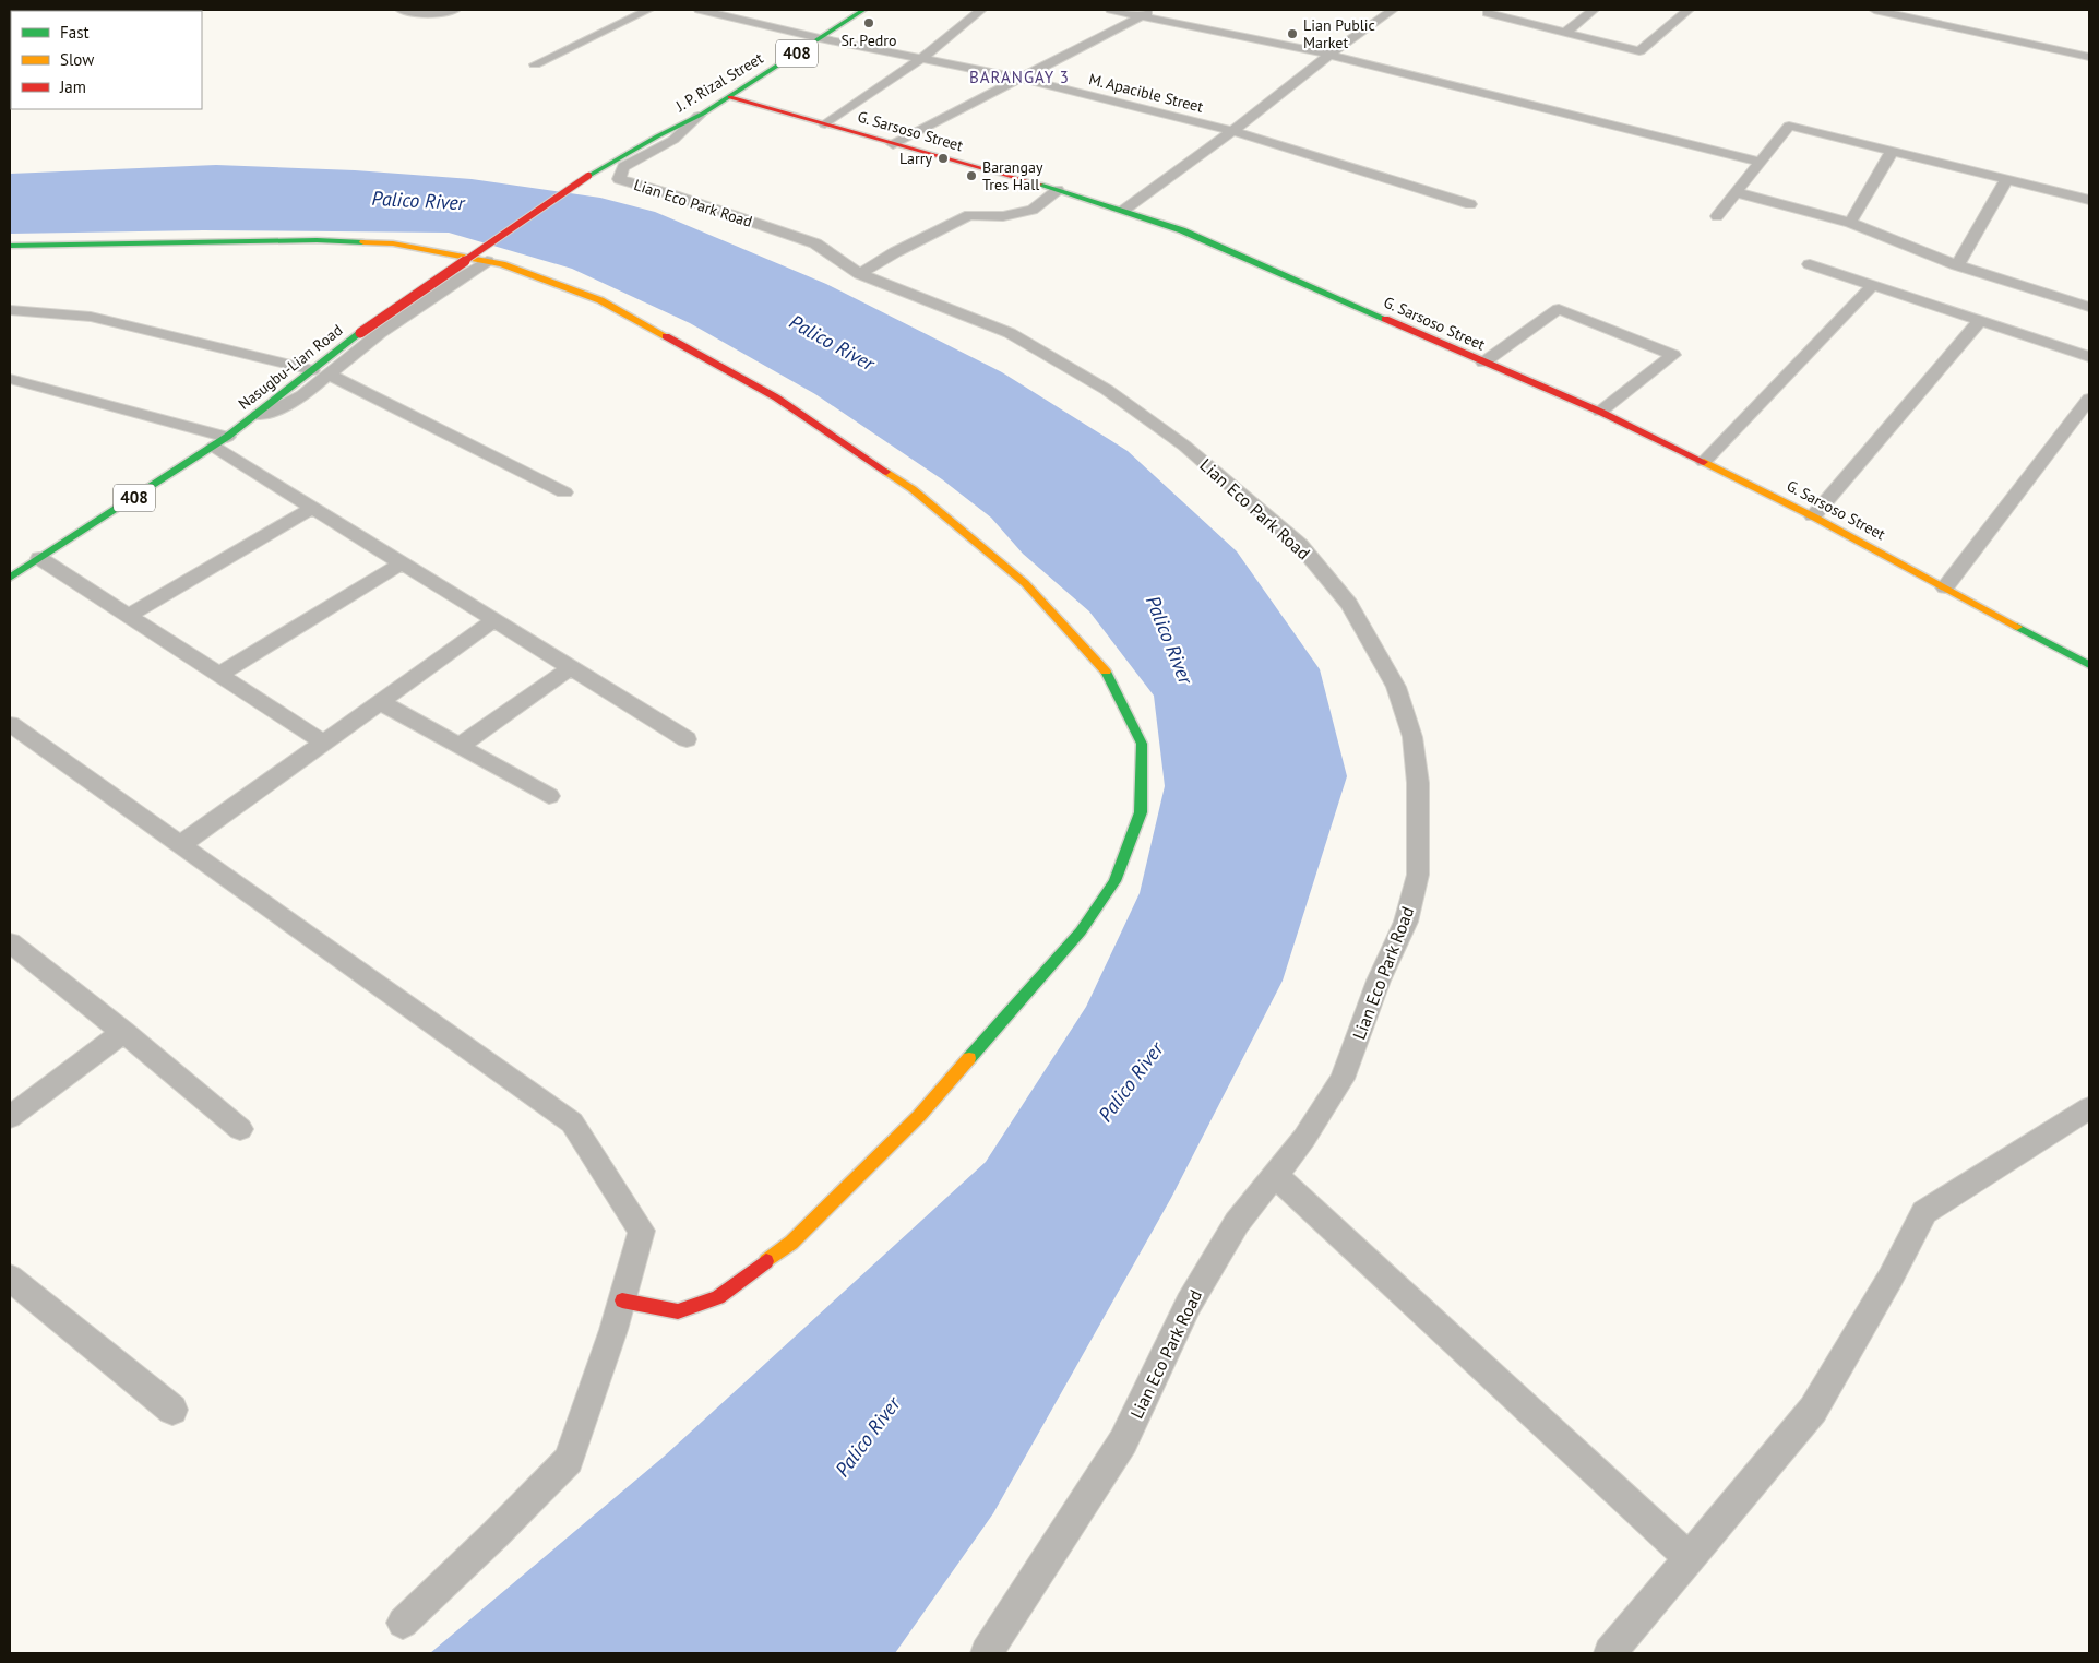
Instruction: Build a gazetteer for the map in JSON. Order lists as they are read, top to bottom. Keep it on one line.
{"streets":{"street":["408","J. P. Rizal Street","M. Apacible Street","G. Sarsoso Street","Lian Eco Park Road","Nasugbu-Lian Road"]},"crossings":[["J. P. Rizal Street","M. Apacible Street"],["J. P. Rizal Street","G. Sarsoso Street"],["J. P. Rizal Street","Lian Eco Park Road"],["J. P. Rizal Street","Nasugbu-Lian Road"]],"districts":["BARANGAY 3"],"water":["Palico River"],"places":["Sr. Pedro","Lian Public Market","Larry","Barangay Tres Hall"],"legend":["Fast","Slow","Jam"]}
